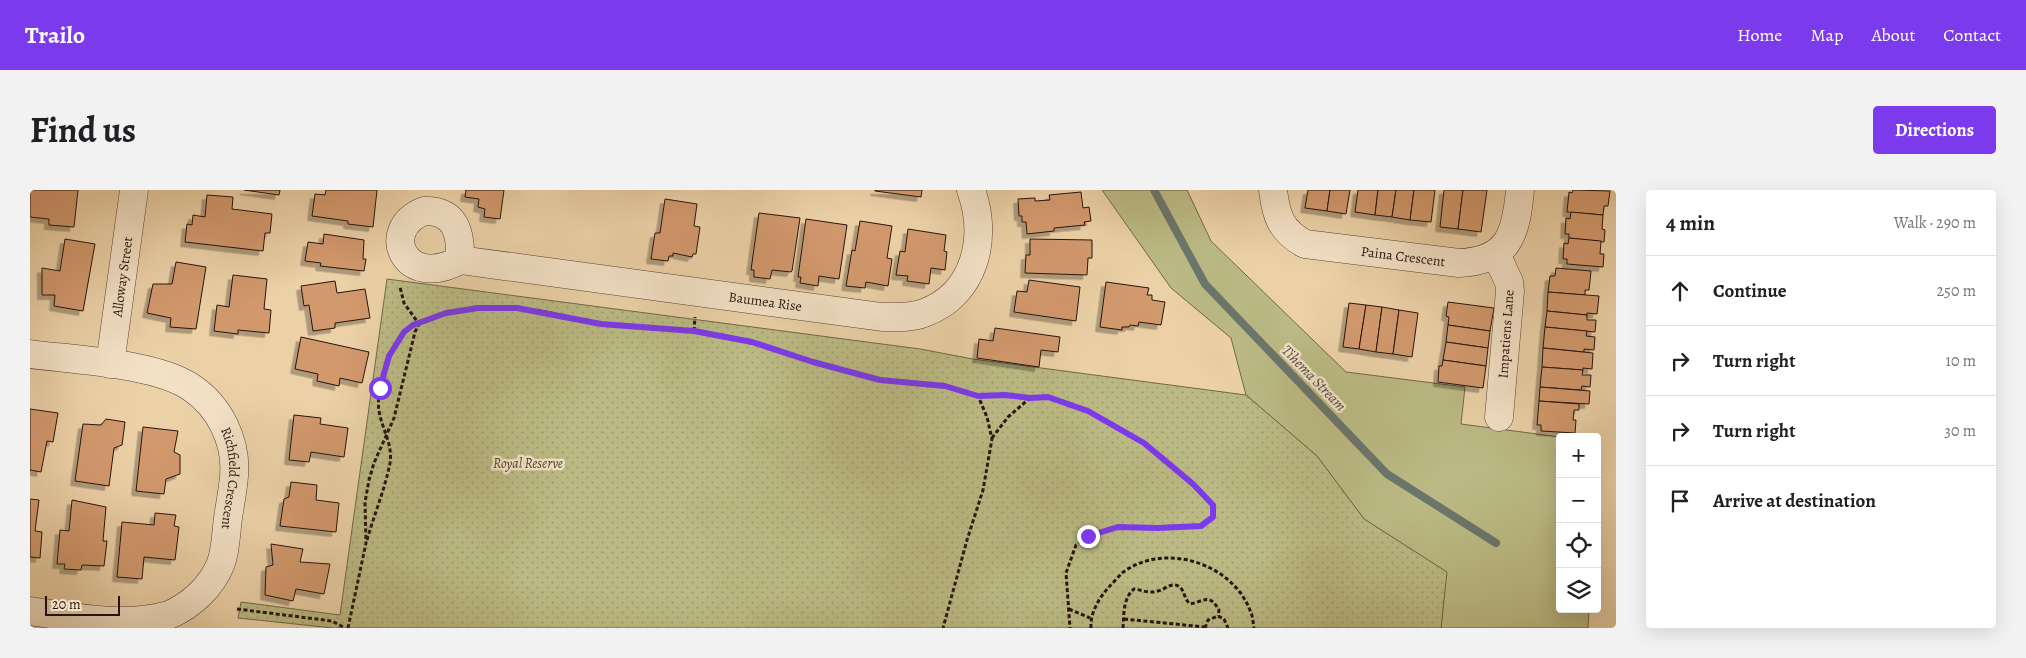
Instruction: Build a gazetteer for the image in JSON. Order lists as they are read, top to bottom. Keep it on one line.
{"streets":{"street":["Paina Crescent","Alloway Street","Baumea Rise","Impatiens Lane","Richfield Crescent"]},"crossings":[["Paina Crescent","Impatiens Lane"],["Alloway Street","Richfield Crescent"]],"water":["Tihema Stream"],"parks":["Royal Reserve"],"scale_bar":"20 m","page":{"header":"Trailo","nav":["Home","Map","About","Contact"],"title":"Find us","buttons":"Directions","heading":["4 min","Walk · 290 m"],"list":[["Continue","250 m"],["Turn right","10 m"],["Turn right","30 m"],"Arrive at destination"],"map_buttons":["+","−"],"scale":"20 m"}}
